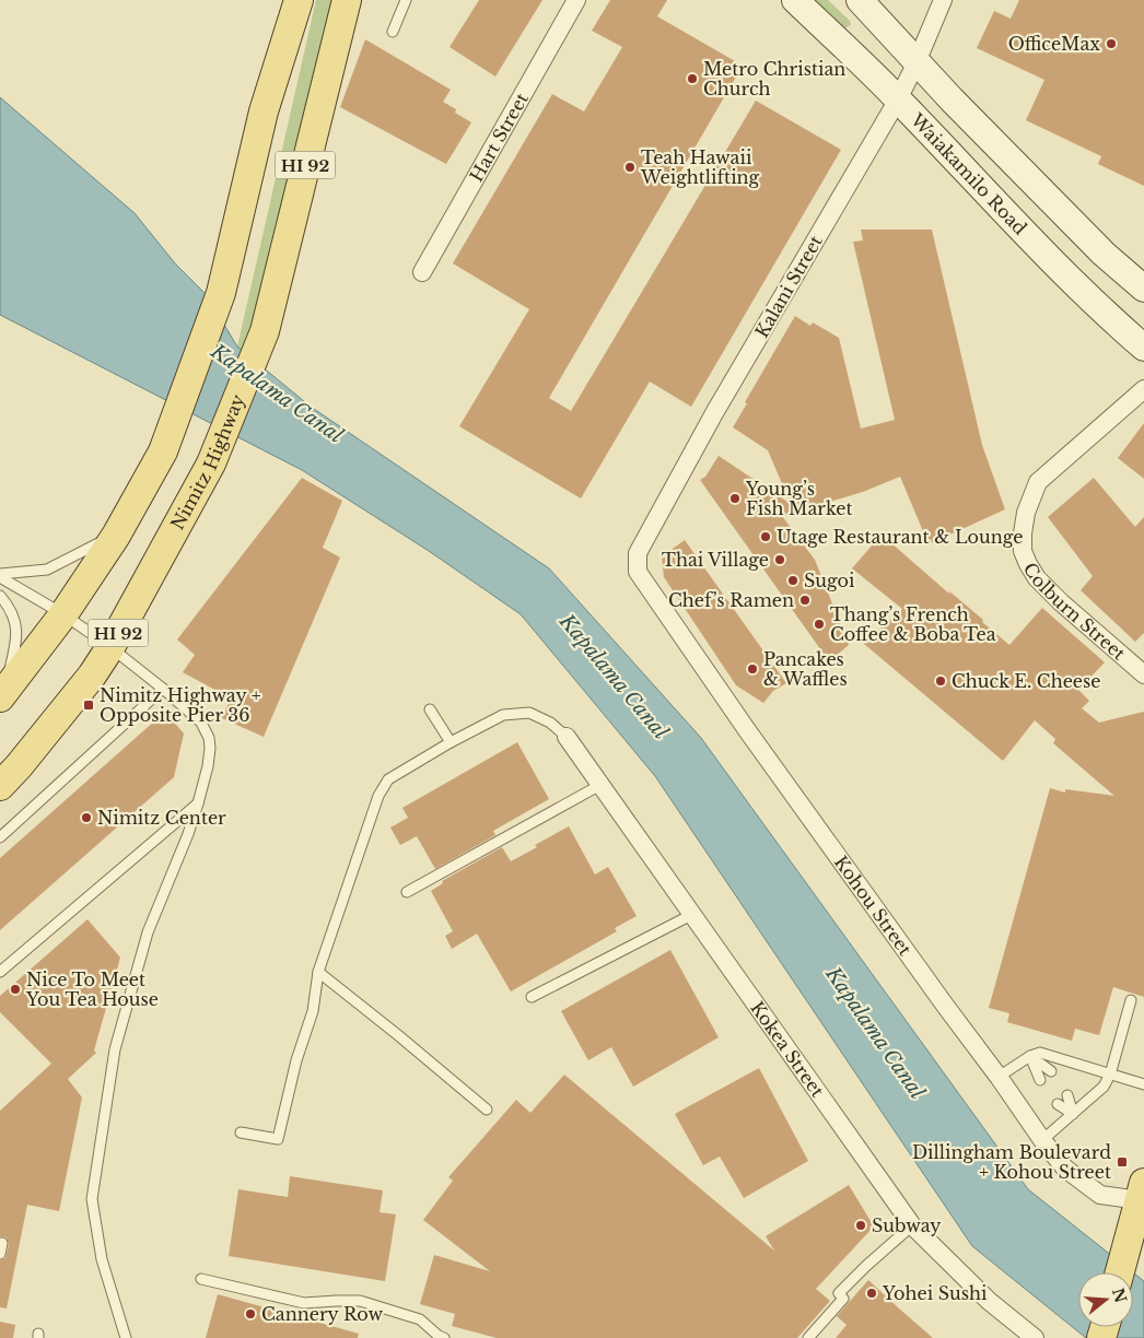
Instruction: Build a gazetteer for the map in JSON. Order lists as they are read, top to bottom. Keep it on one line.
{"streets":{"main road":["HI 92","Waiakamilo Road","Nimitz Highway"],"street":["Hart Street","Kalani Street","Colburn Street","Kohou Street","Kokea Street"]},"crossings":[["Waiakamilo Road","Kalani Street"],["Kalani Street","Kohou Street"]],"water":["Kapalama Canal"],"places":{"other":["OfficeMax","Metro Christian Church","Teah Hawaii Weightlifting","Young’s Fish Market","Utage Restaurant & Lounge","Thai Village","Sugoi","Chef’s Ramen","Thang’s French Coffee & Boba Tea","Pancakes & Waffles","Chuck E. Cheese","Nimitz Center","Nice To Meet You Tea House","Subway","Yohei Sushi","Cannery Row"],"transit":["Nimitz Highway + Opposite Pier 36","Dillingham Boulevard + Kohou Street"]},"north":"right"}
